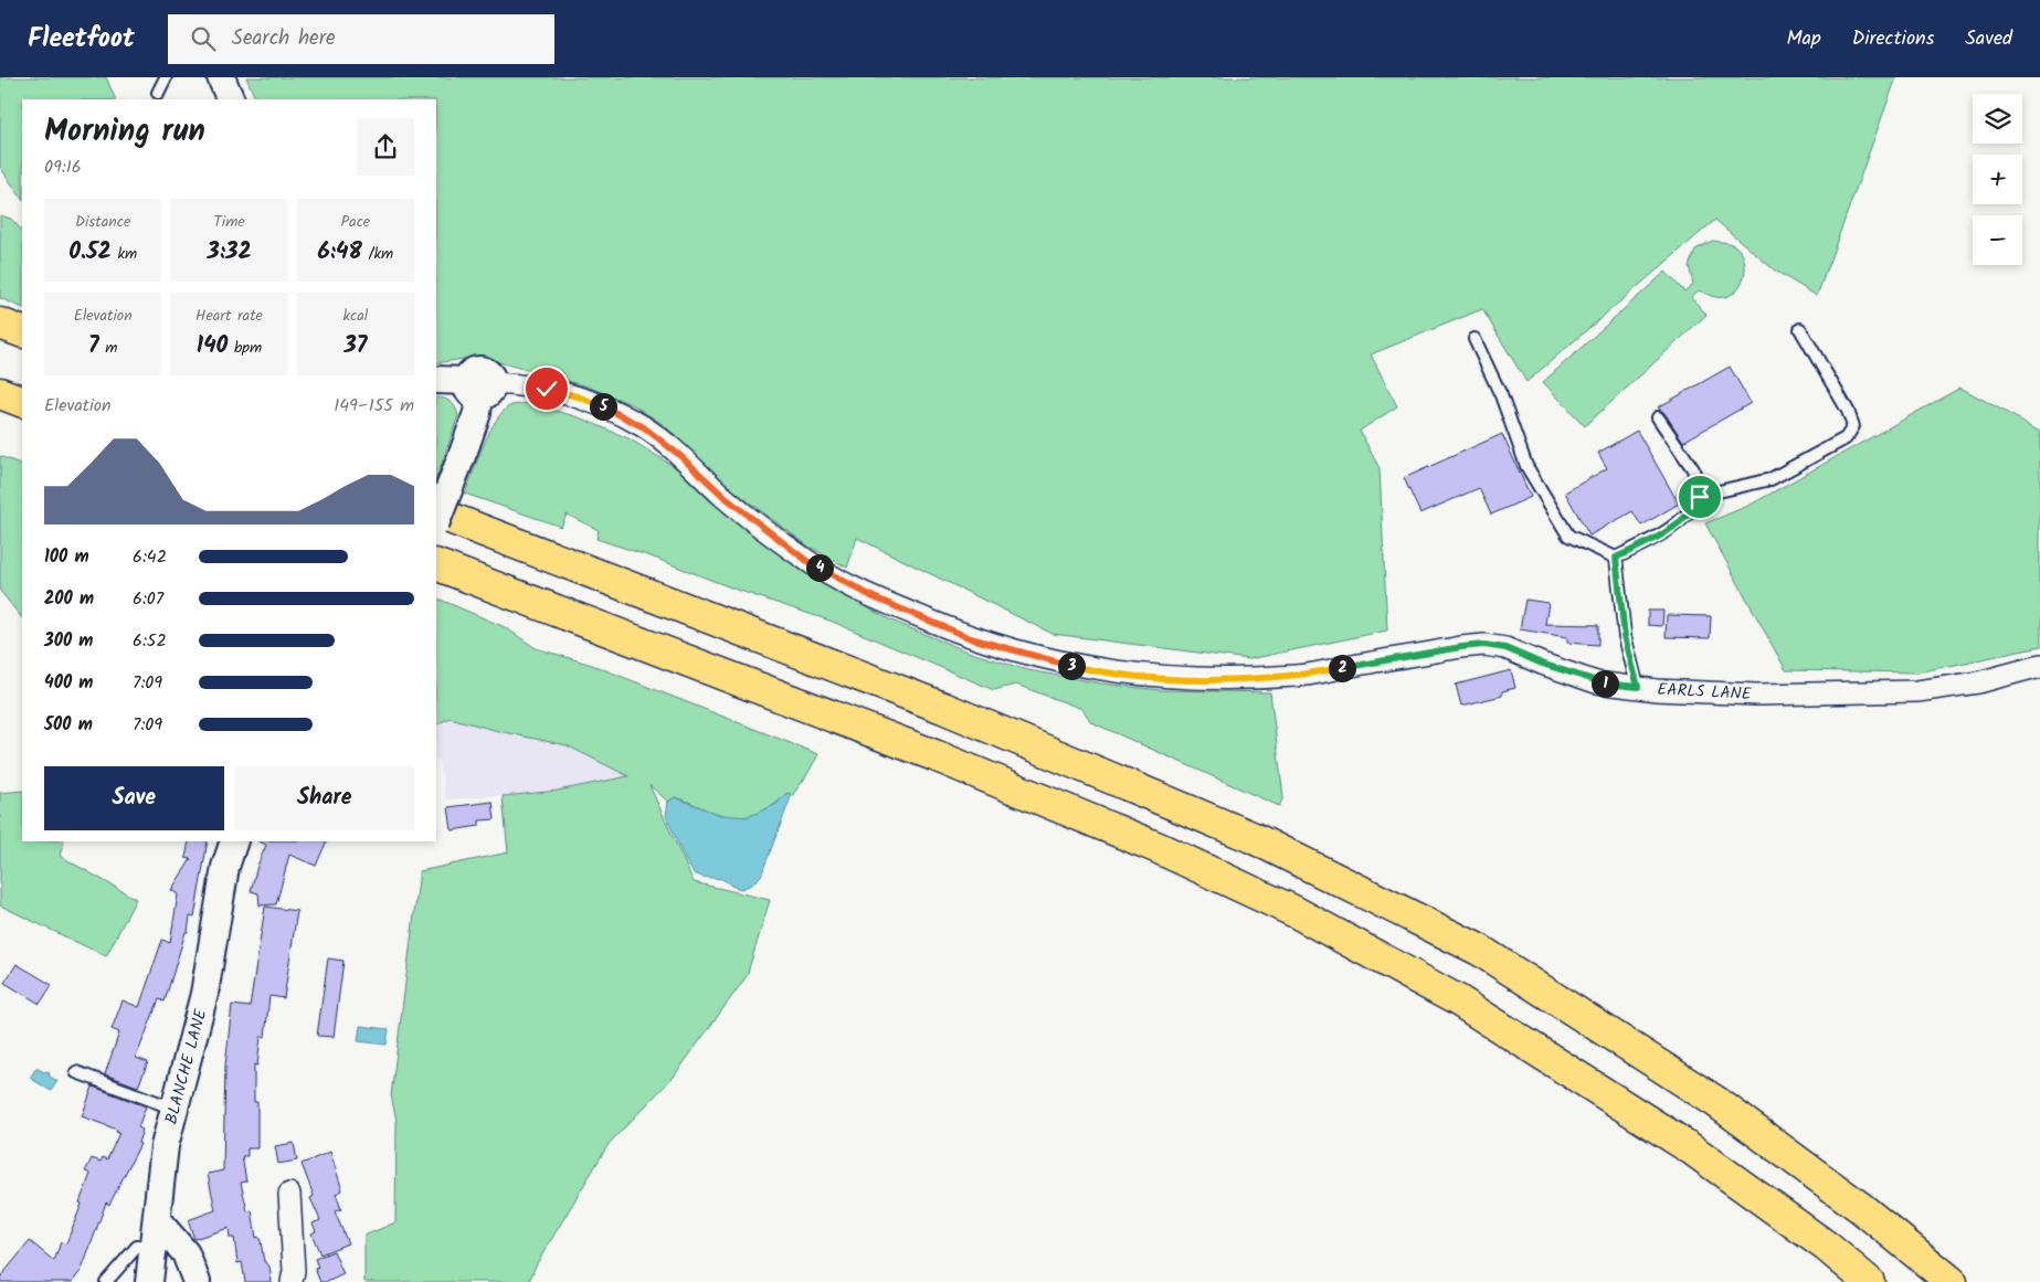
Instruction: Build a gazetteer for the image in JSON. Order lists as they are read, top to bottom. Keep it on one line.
{"streets":{"street":["EARLS LANE","BLANCHE LANE"]},"page":{"header":"Fleetfoot","search":"Search here","nav":["Map","Directions","Saved"],"map_buttons":["+","−"],"heading":["Morning run","09:16"],"stats":[["Distance","0.52 km"],["Time","3:32"],["Pace","6:48 /km"],["Elevation","7 m"],["Heart rate","140 bpm"],["kcal","37"]],"chart":["Elevation","149–155 m"],"pins":["5","4","3","2","1"],"list":[{"name":"100 m","note":"6:42"},{"name":"200 m","note":"6:07"},{"name":"300 m","note":"6:52"},{"name":"400 m","note":"7:09"},{"name":"500 m","note":"7:09"}],"buttons":["Save","Share"]}}
